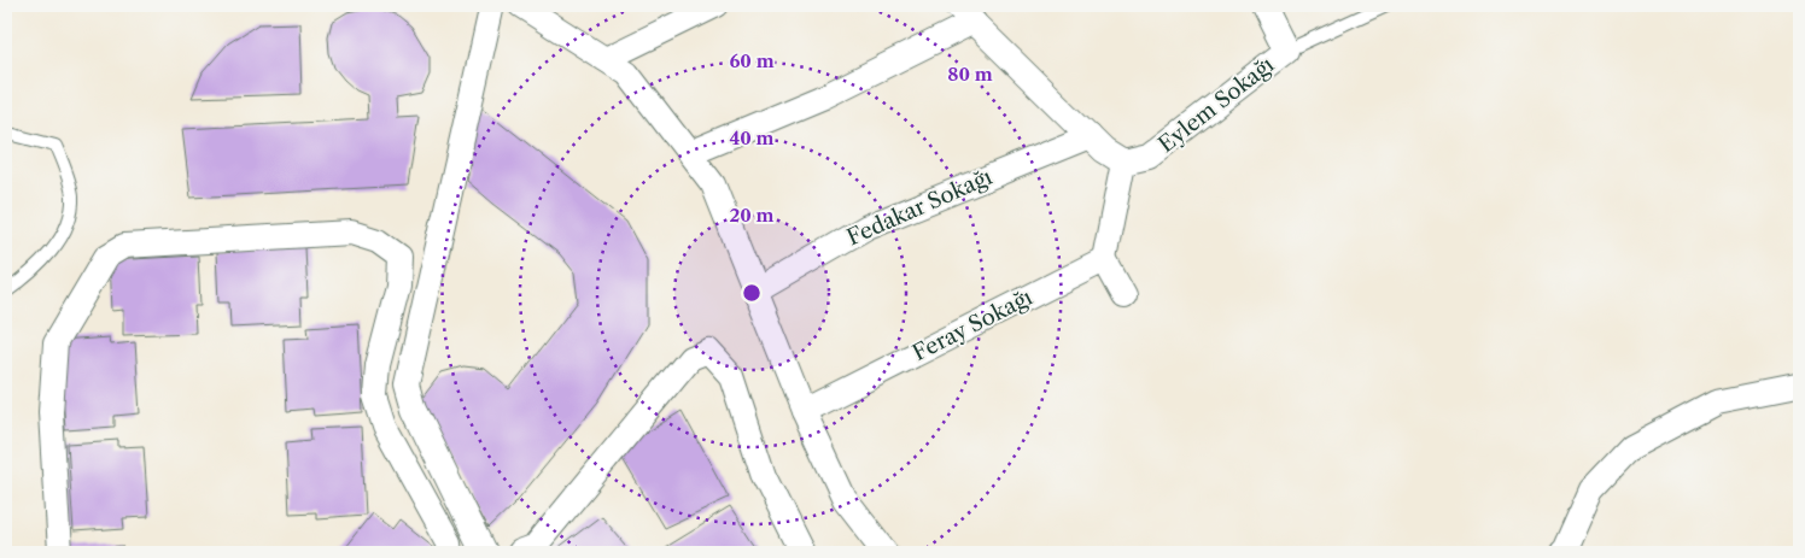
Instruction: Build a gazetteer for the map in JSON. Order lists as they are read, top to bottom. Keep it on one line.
{"streets":{"street":["Eylem Sokağı","Fedakar Sokağı","Feray Sokağı"]},"rings":["60 m","80 m","40 m","20 m"]}
